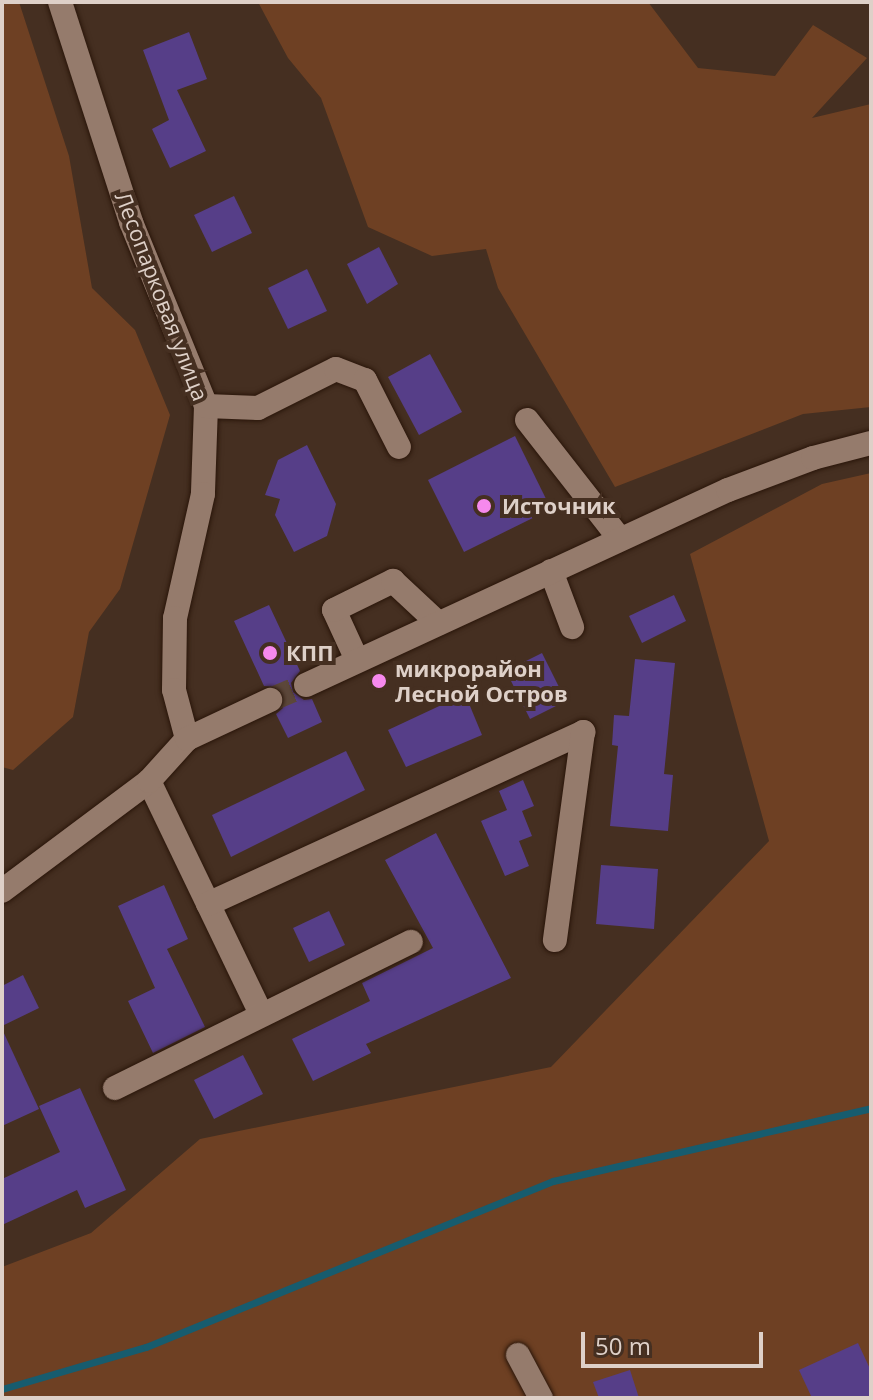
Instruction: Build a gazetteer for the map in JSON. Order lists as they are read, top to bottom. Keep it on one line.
{"streets":{"street":["Лесопарковая улица"]},"places":["Источник","КПП","микрорайон Лесной Остров"],"scale_bar":"50 m"}
